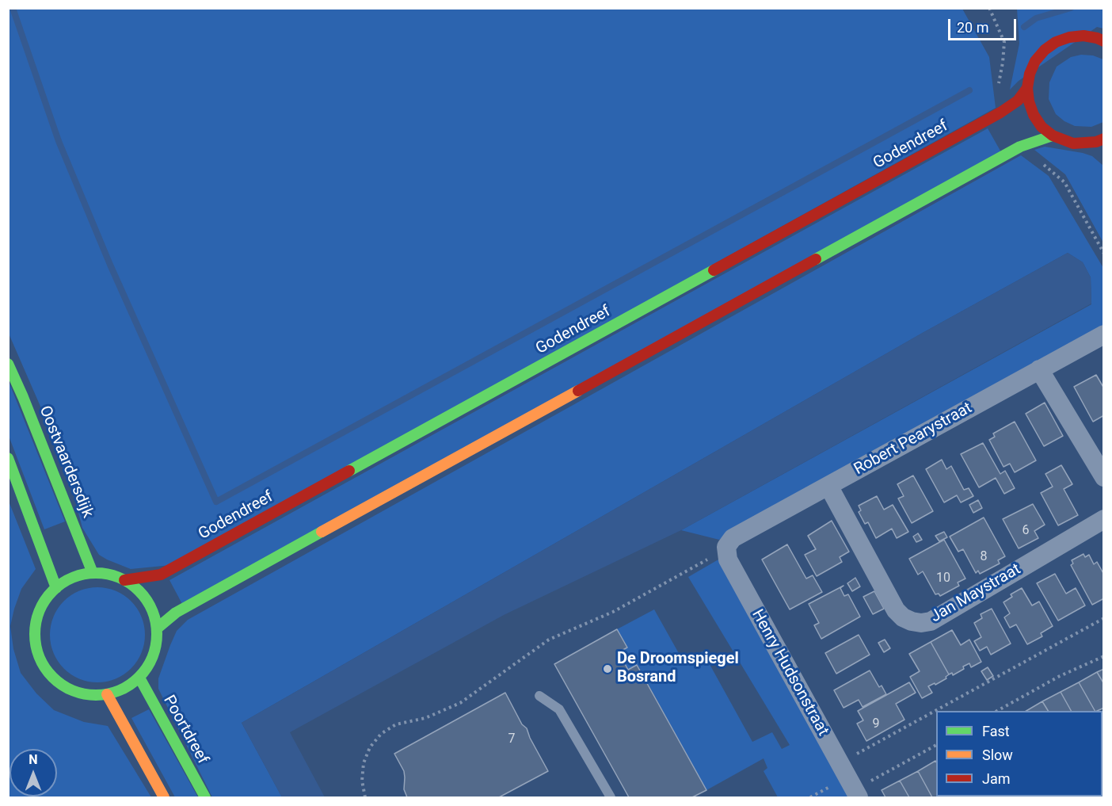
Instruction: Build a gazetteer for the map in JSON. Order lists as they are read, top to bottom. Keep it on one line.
{"streets":{"main road":["Godendreef","Oostvaardersdijk","Poortdreef"],"street":["Robert Pearystraat","Jan Maystraat","Henry Hudsonstraat"]},"crossings":[["Godendreef","Oostvaardersdijk"],["Godendreef","Poortdreef"],["Robert Pearystraat","Jan Maystraat"],["Robert Pearystraat","Henry Hudsonstraat"],["Oostvaardersdijk","Poortdreef"]],"places":["De Droomspiegel Bosrand"],"house_numbers":["6","8","10","9","7"],"legend":["Fast","Slow","Jam"],"scale_bar":"20 m","north":"top"}
